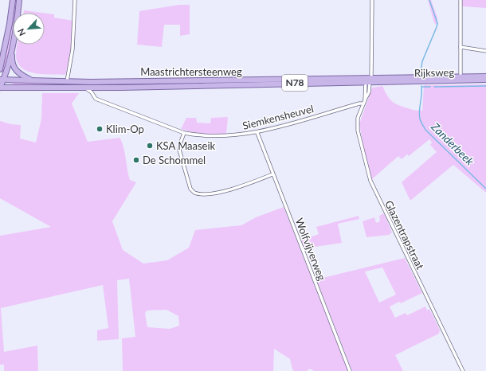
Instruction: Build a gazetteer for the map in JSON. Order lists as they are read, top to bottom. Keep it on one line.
{"streets":{"main road":["Maastrichtersteenweg","Rijksweg","N78"],"street":["Siemkensheuvel","Glazentrapstraat","Wolfvijverweg"]},"crossings":[["Maastrichtersteenweg","Rijksweg"],["Maastrichtersteenweg","N78"],["Maastrichtersteenweg","Siemkensheuvel"],["Maastrichtersteenweg","Glazentrapstraat"],["Siemkensheuvel","Glazentrapstraat"],["Siemkensheuvel","Wolfvijverweg"]],"water":["Zanderbeek"],"places":["Klim-Op","KSA Maaseik","De Schommel"],"north":"bottom left"}
